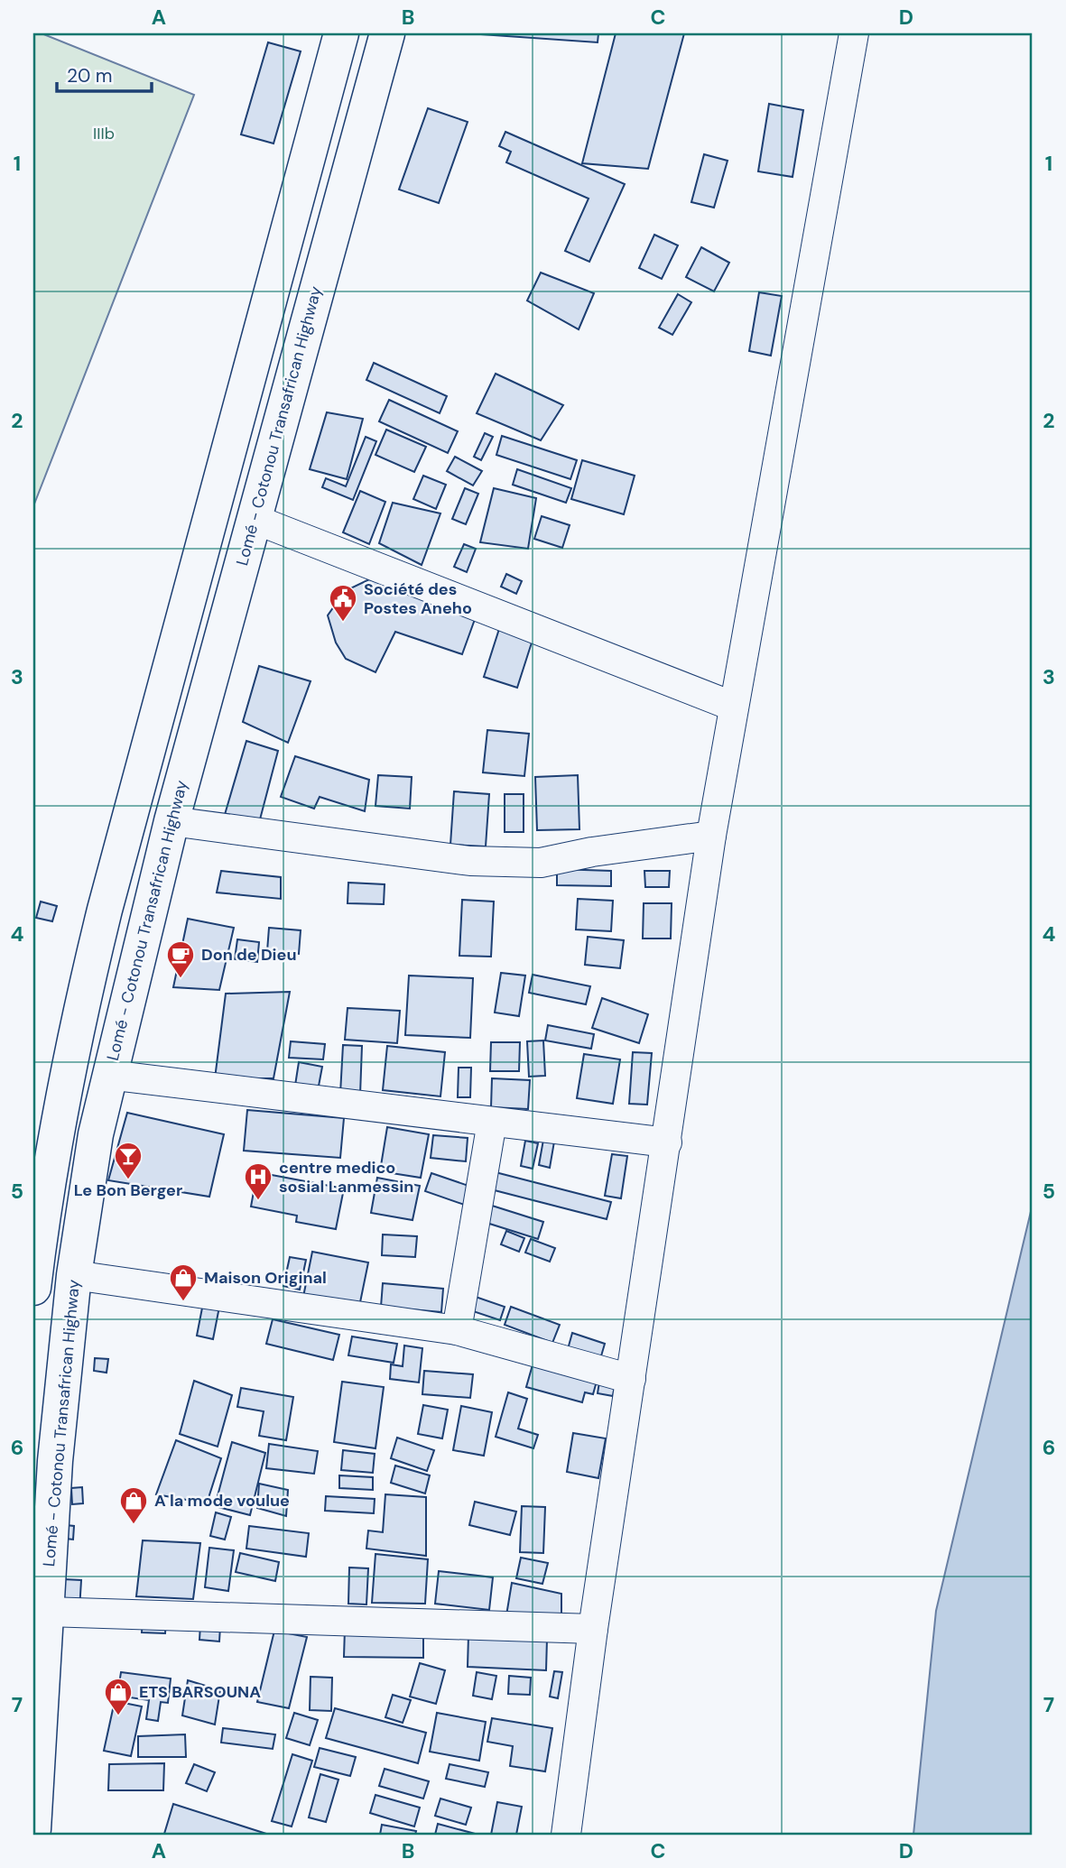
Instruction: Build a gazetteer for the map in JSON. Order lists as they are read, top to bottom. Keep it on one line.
{"streets":{"highway":["Lomé - Cotonou Transafrican Highway"]},"parks":["IIIb"],"places":{"public building":["Société des Postes Aneho"],"cafe":["Don de Dieu"],"bar":["Le Bon Berger"],"hospital":["centre medico sosial Lanmessin"],"shop":["Maison Original","A la mode voulue","ETS BARSOUNA"]},"scale_bar":"20 m","grid":{"columns":["A","B","C","D"],"rows":["1","2","3","4","5","6","7"]}}
